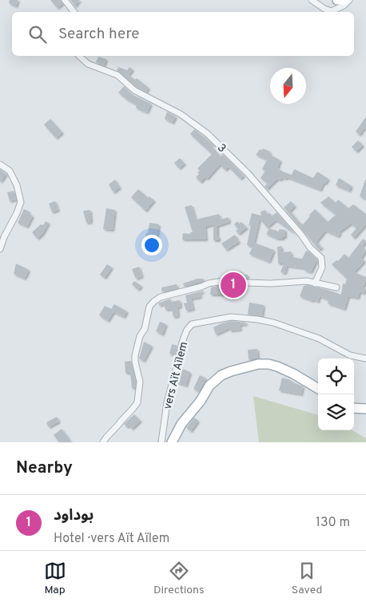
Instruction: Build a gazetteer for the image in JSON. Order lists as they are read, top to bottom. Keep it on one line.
{"streets":{"street":["3","vers Aït Aïlem"]},"north":"bottom","page":{"search":"Search here","pins":"1","heading":"Nearby","list":[{"mark":"1","name":"بوداود","note":"Hotel · vers Aït Aïlem","value":"130 m"}],"nav":["Map","Directions","Saved"]}}
